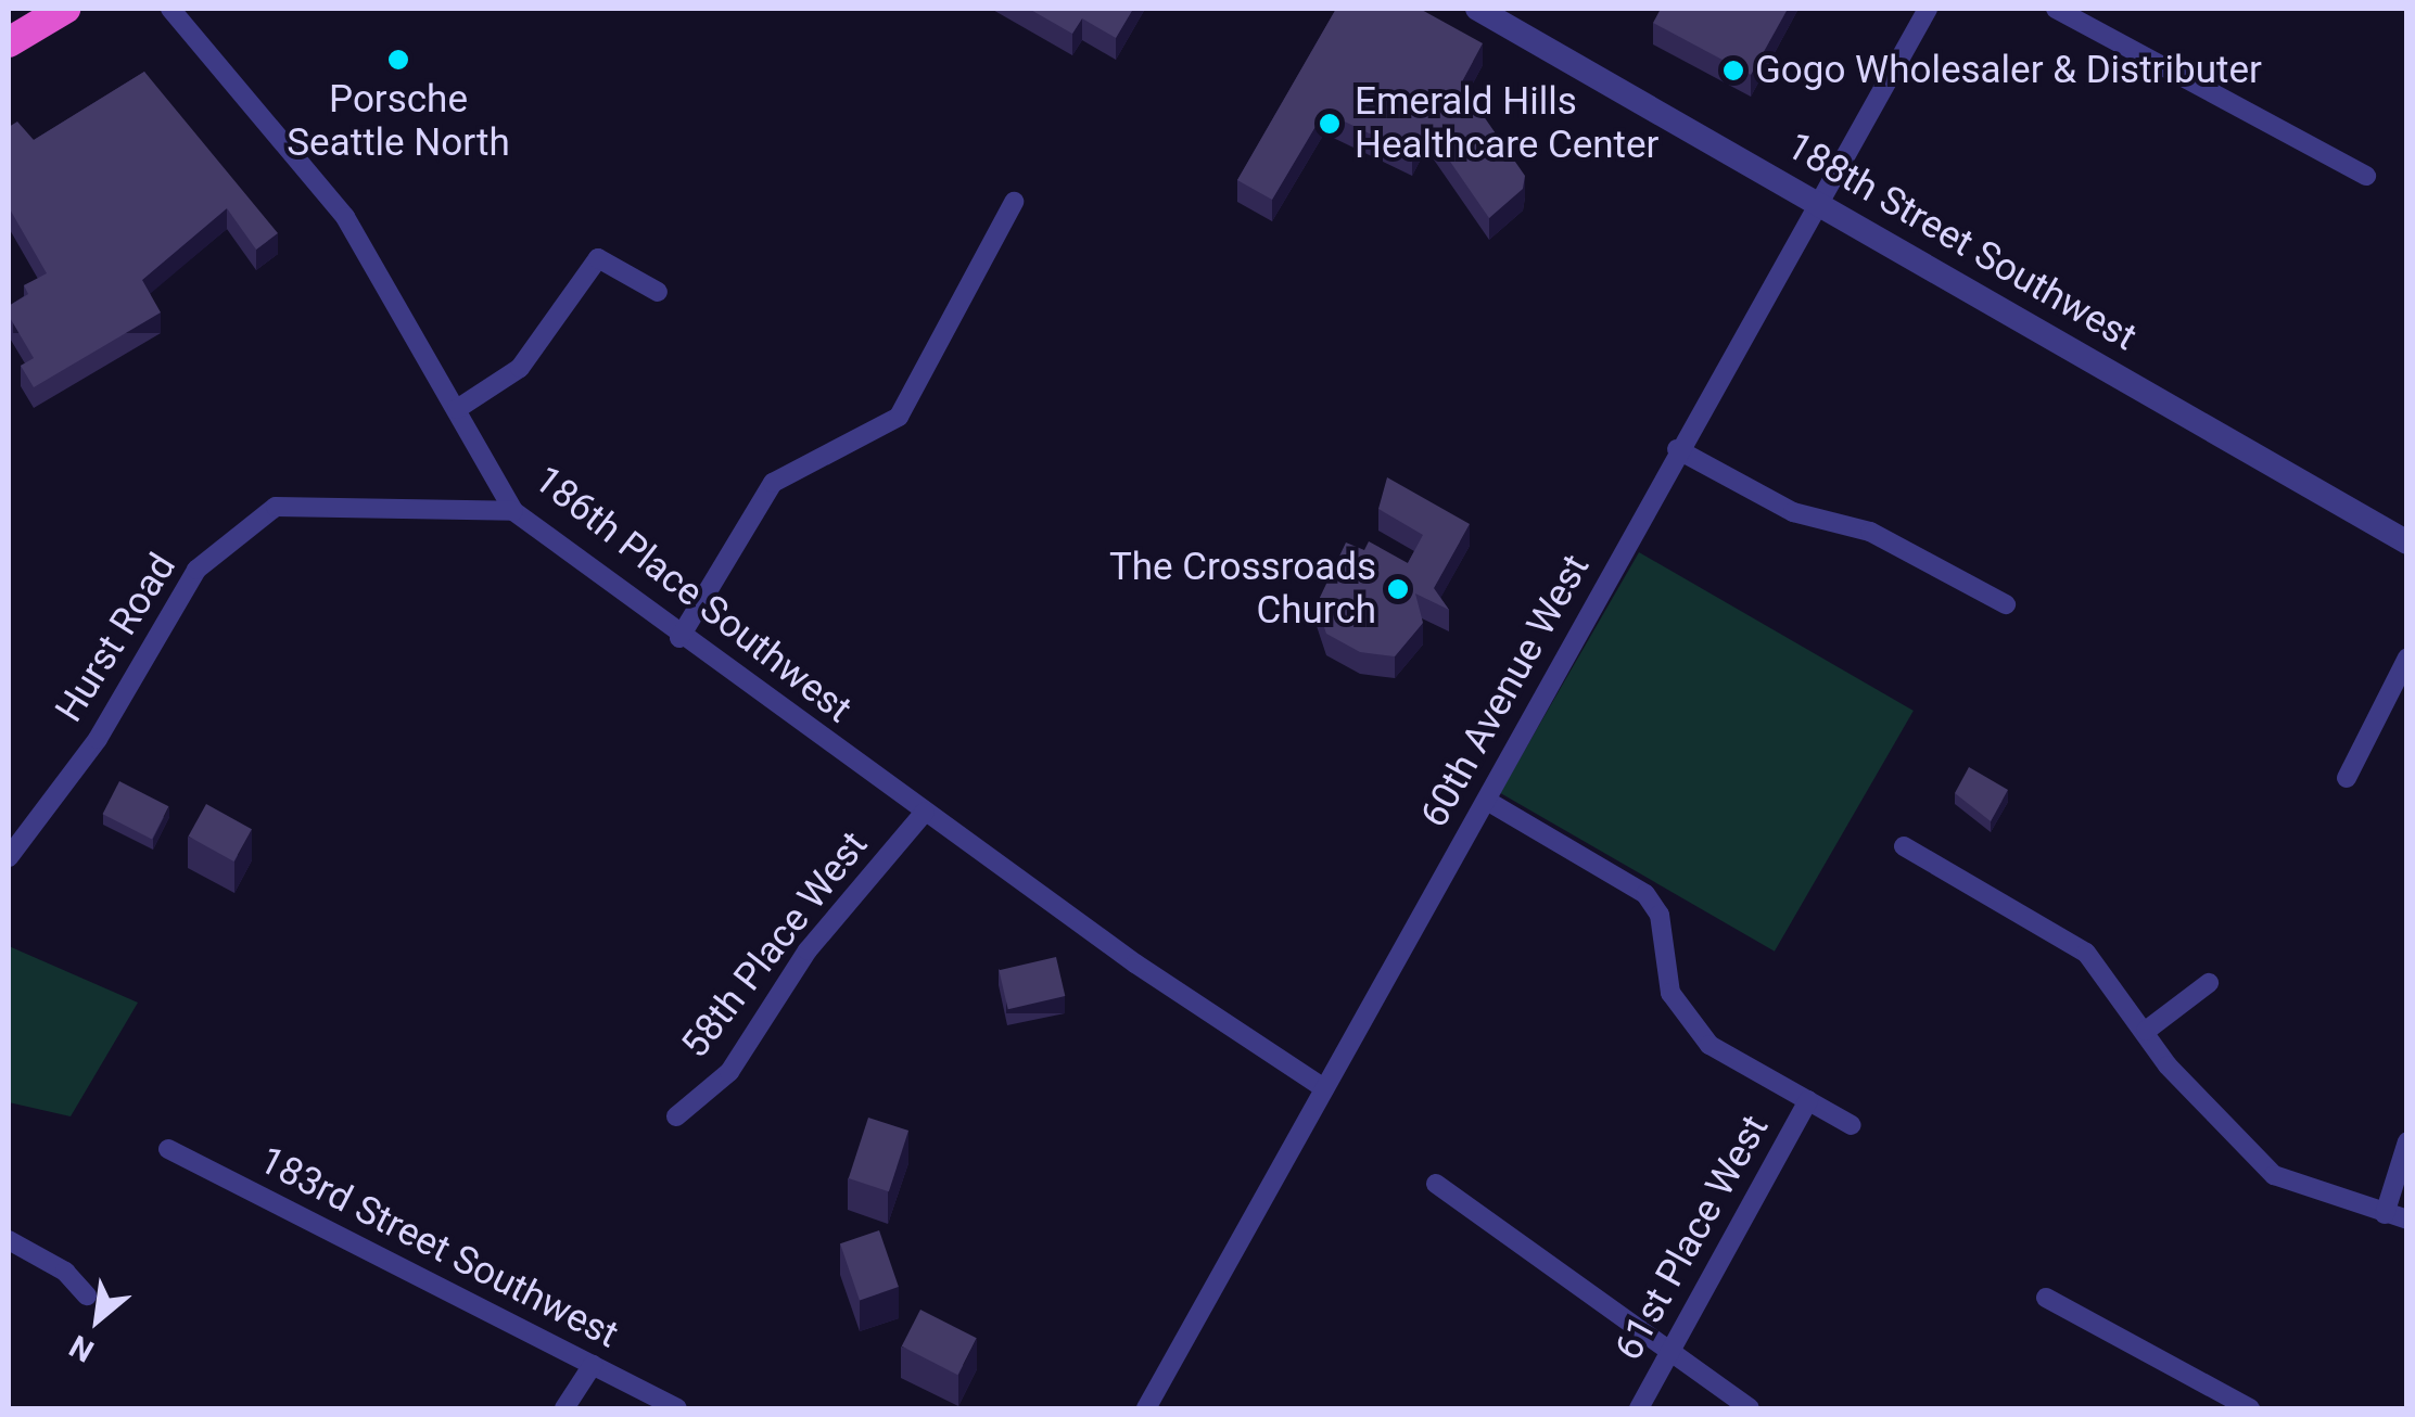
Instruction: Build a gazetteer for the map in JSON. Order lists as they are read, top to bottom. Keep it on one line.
{"streets":{"street":["188th Street Southwest","186th Place Southwest","Hurst Road","60th Avenue West","58th Place West","61st Place West","183rd Street Southwest"]},"crossings":[["188th Street Southwest","60th Avenue West"],["186th Place Southwest","Hurst Road"],["186th Place Southwest","60th Avenue West"],["186th Place Southwest","58th Place West"]],"places":["Porsche Seattle North","Gogo Wholesaler & Distributer","Emerald Hills Healthcare Center","The Crossroads Church"],"north":"bottom left"}
